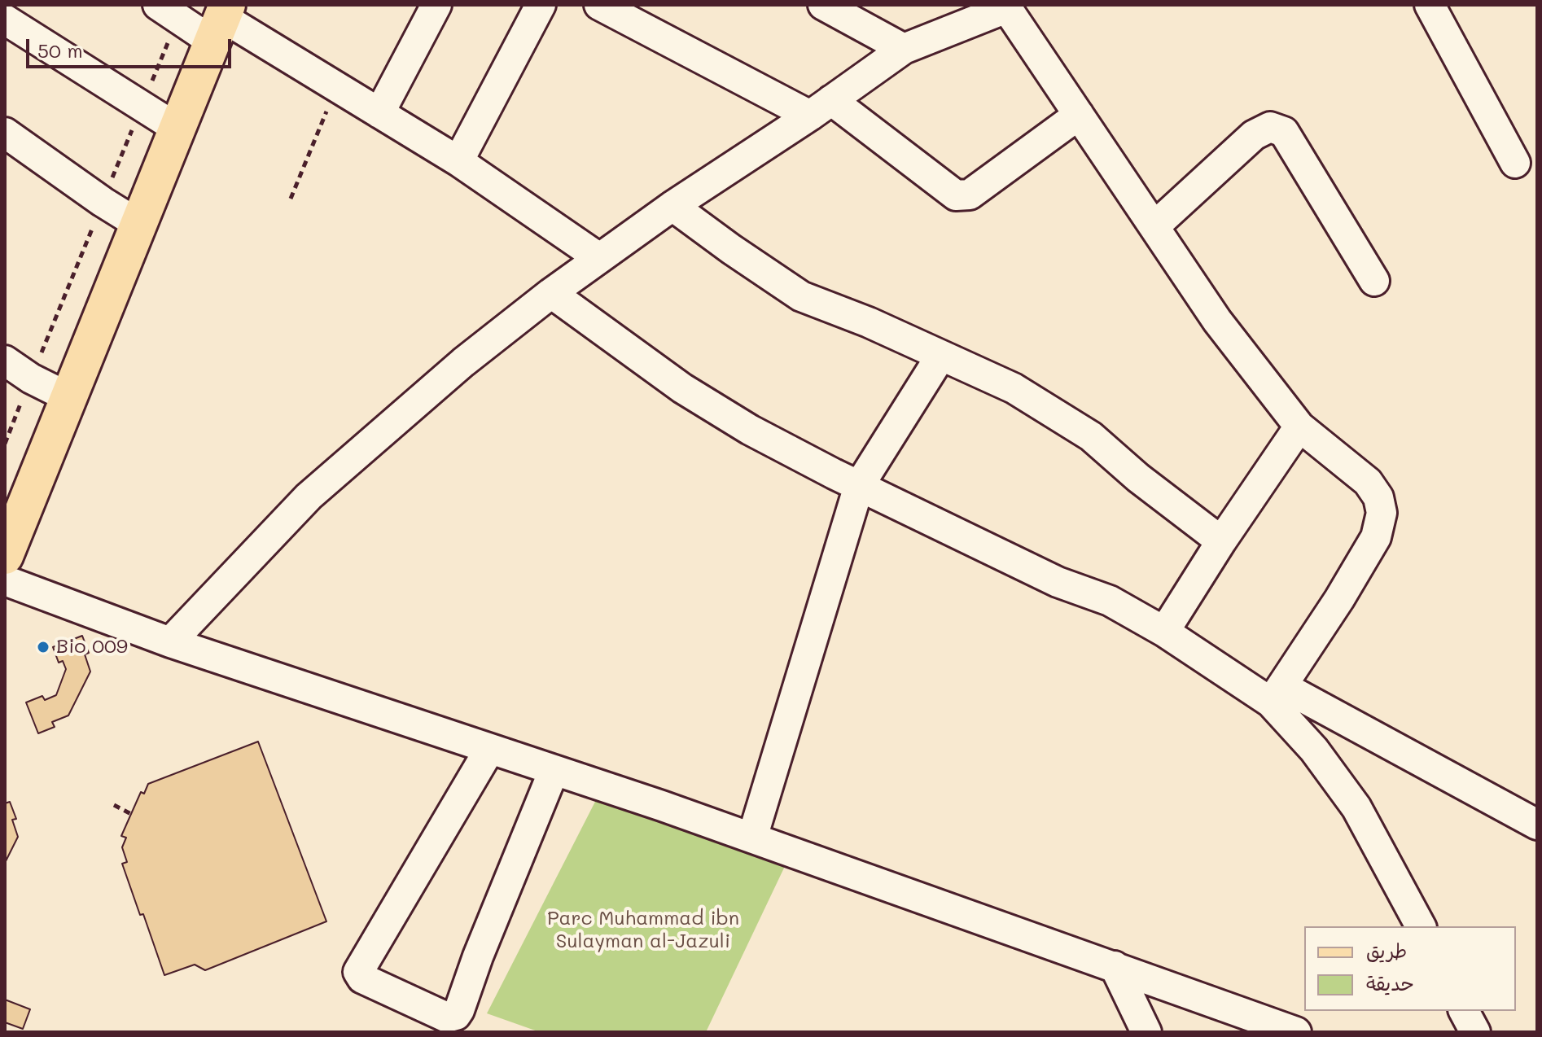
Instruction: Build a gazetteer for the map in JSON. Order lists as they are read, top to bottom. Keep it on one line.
{"parks":["Parc Muhammad ibn Sulayman al-Jazuli"],"places":["Bio 009"],"legend":["طريق","حديقة"],"scale_bar":"50 m"}
